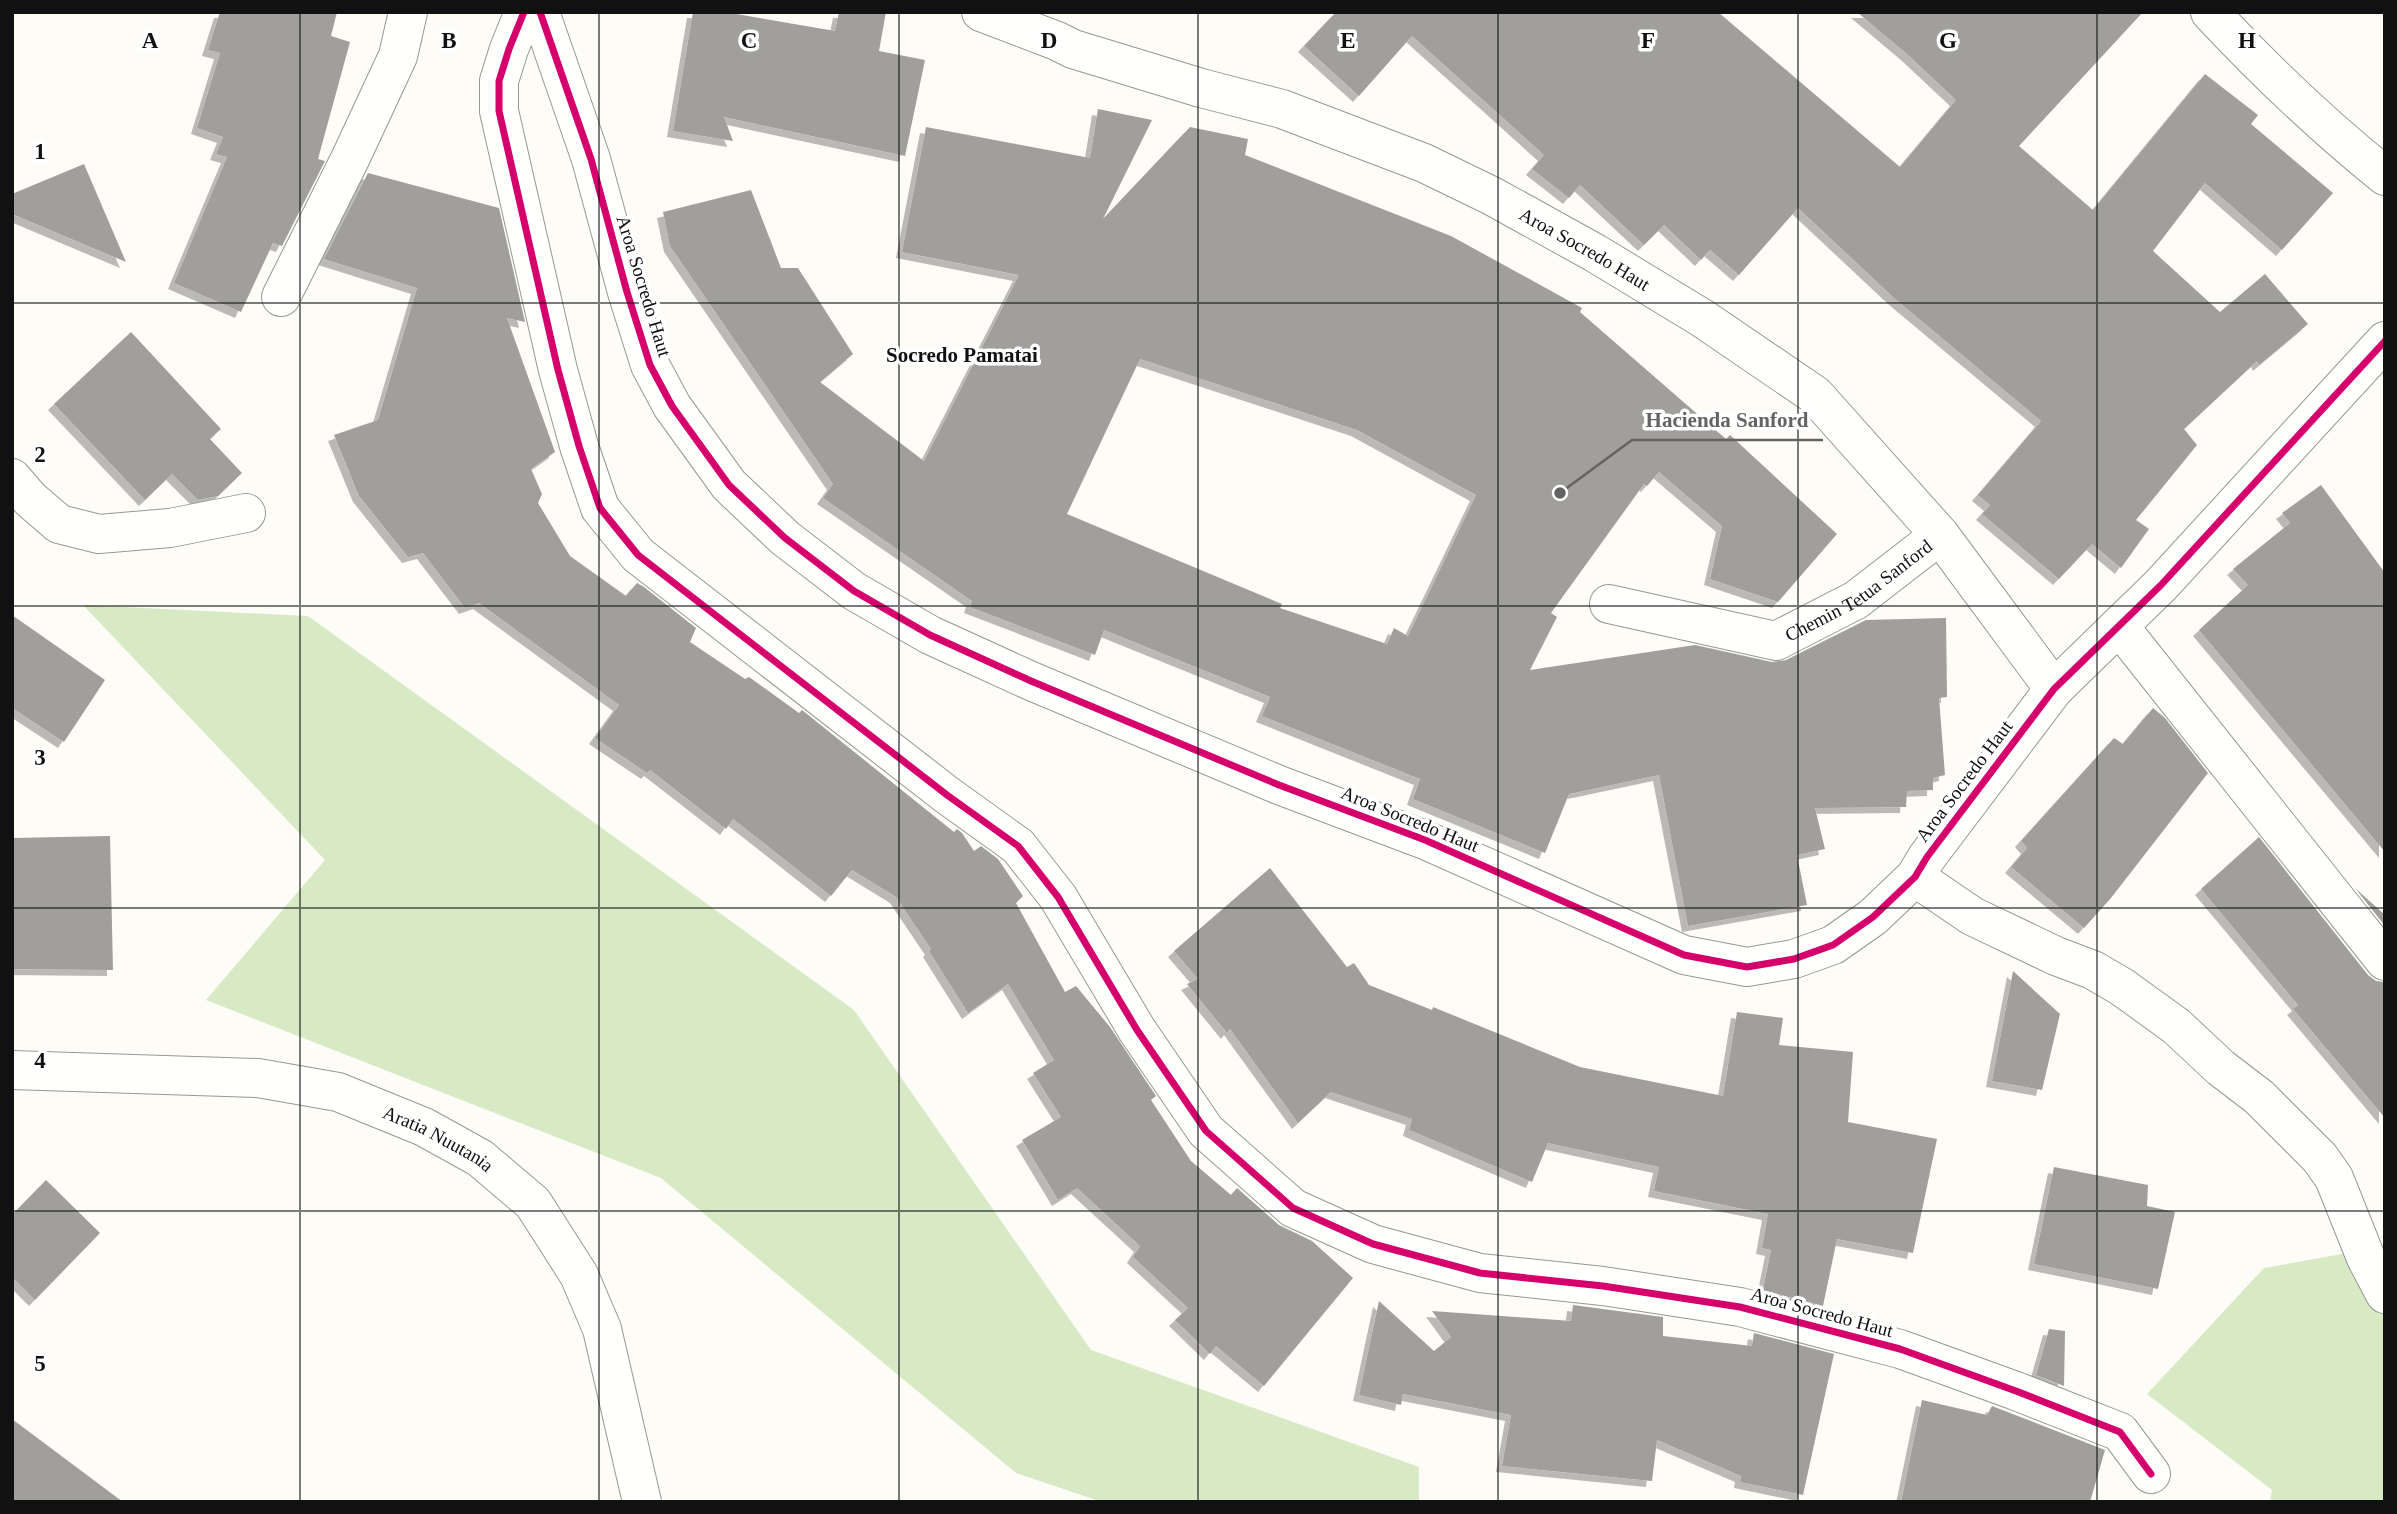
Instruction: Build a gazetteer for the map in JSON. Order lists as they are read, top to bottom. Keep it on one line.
{"streets":{"street":["Aroa Socredo Haut","Chemin Tetua Sanford","Aratia Nuutania"]},"crossings":[["Aroa Socredo Haut","Chemin Tetua Sanford"]],"districts":["Socredo Pamatai"],"places":["Hacienda Sanford"],"grid":{"columns":["A","B","C","D","E","F","G","H"],"rows":["1","2","3","4","5"]}}
